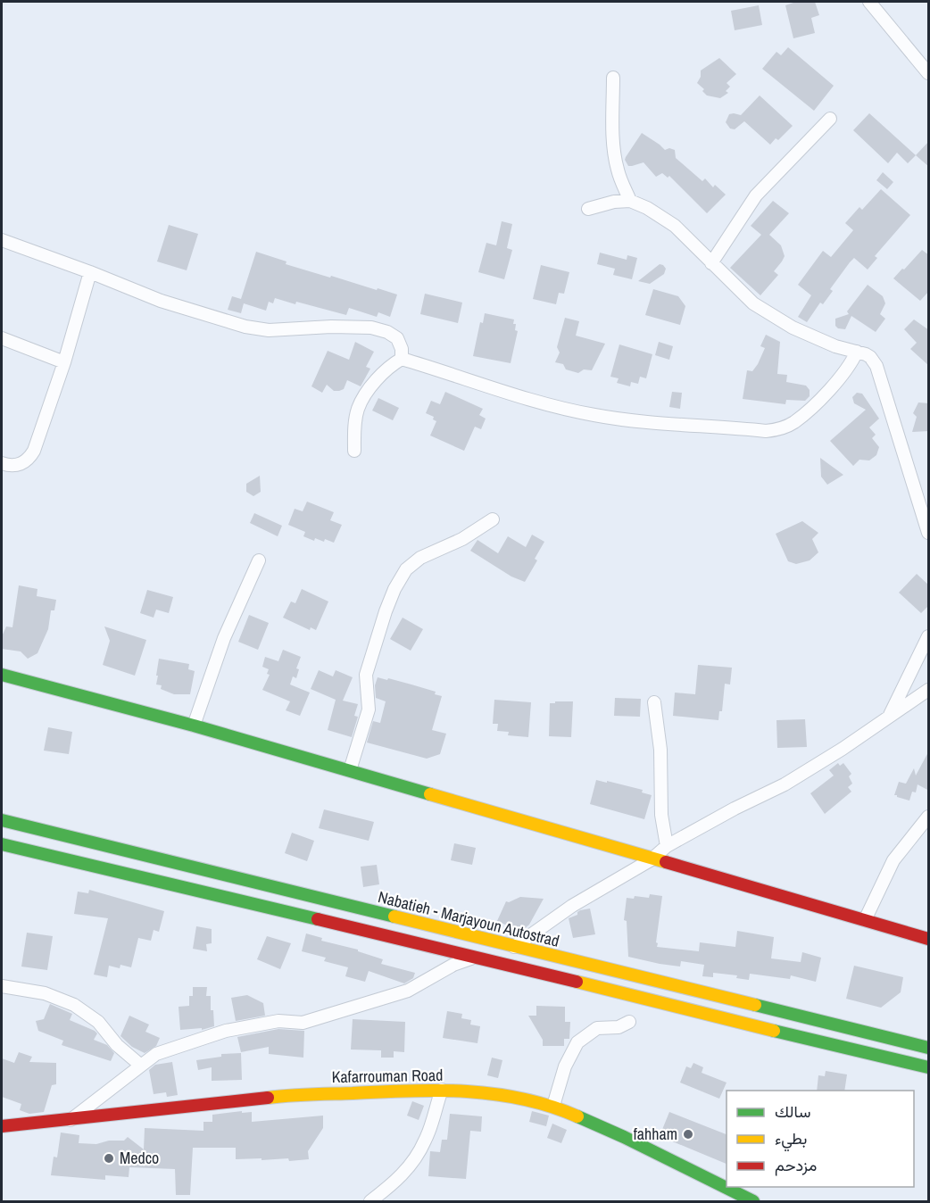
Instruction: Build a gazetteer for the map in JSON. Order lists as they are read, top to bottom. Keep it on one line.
{"streets":{"main road":["Nabatieh - Marjayoun Autostrad","Kafarrouman Road"]},"places":["fahham","Medco"],"legend":["سالك","بطيء","مزدحم"]}
